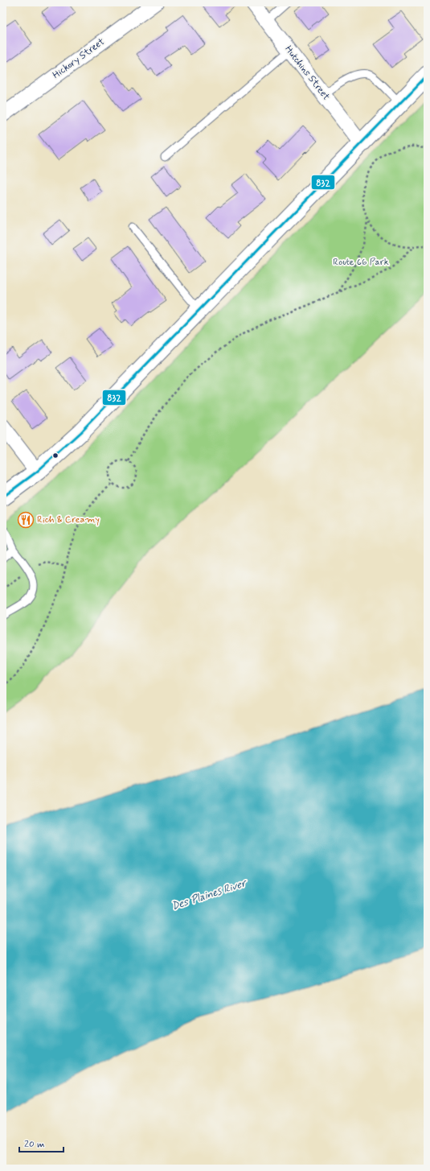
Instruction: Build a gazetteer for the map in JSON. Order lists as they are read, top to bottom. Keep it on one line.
{"streets":{"street":["Hickory Street","Hutchins Street"]},"water":["Des Plaines River"],"parks":["Route 66 Park"],"places":{"restaurant":["Rich & Creamy"]},"lines":["transit line 832"],"scale_bar":"20 m"}
